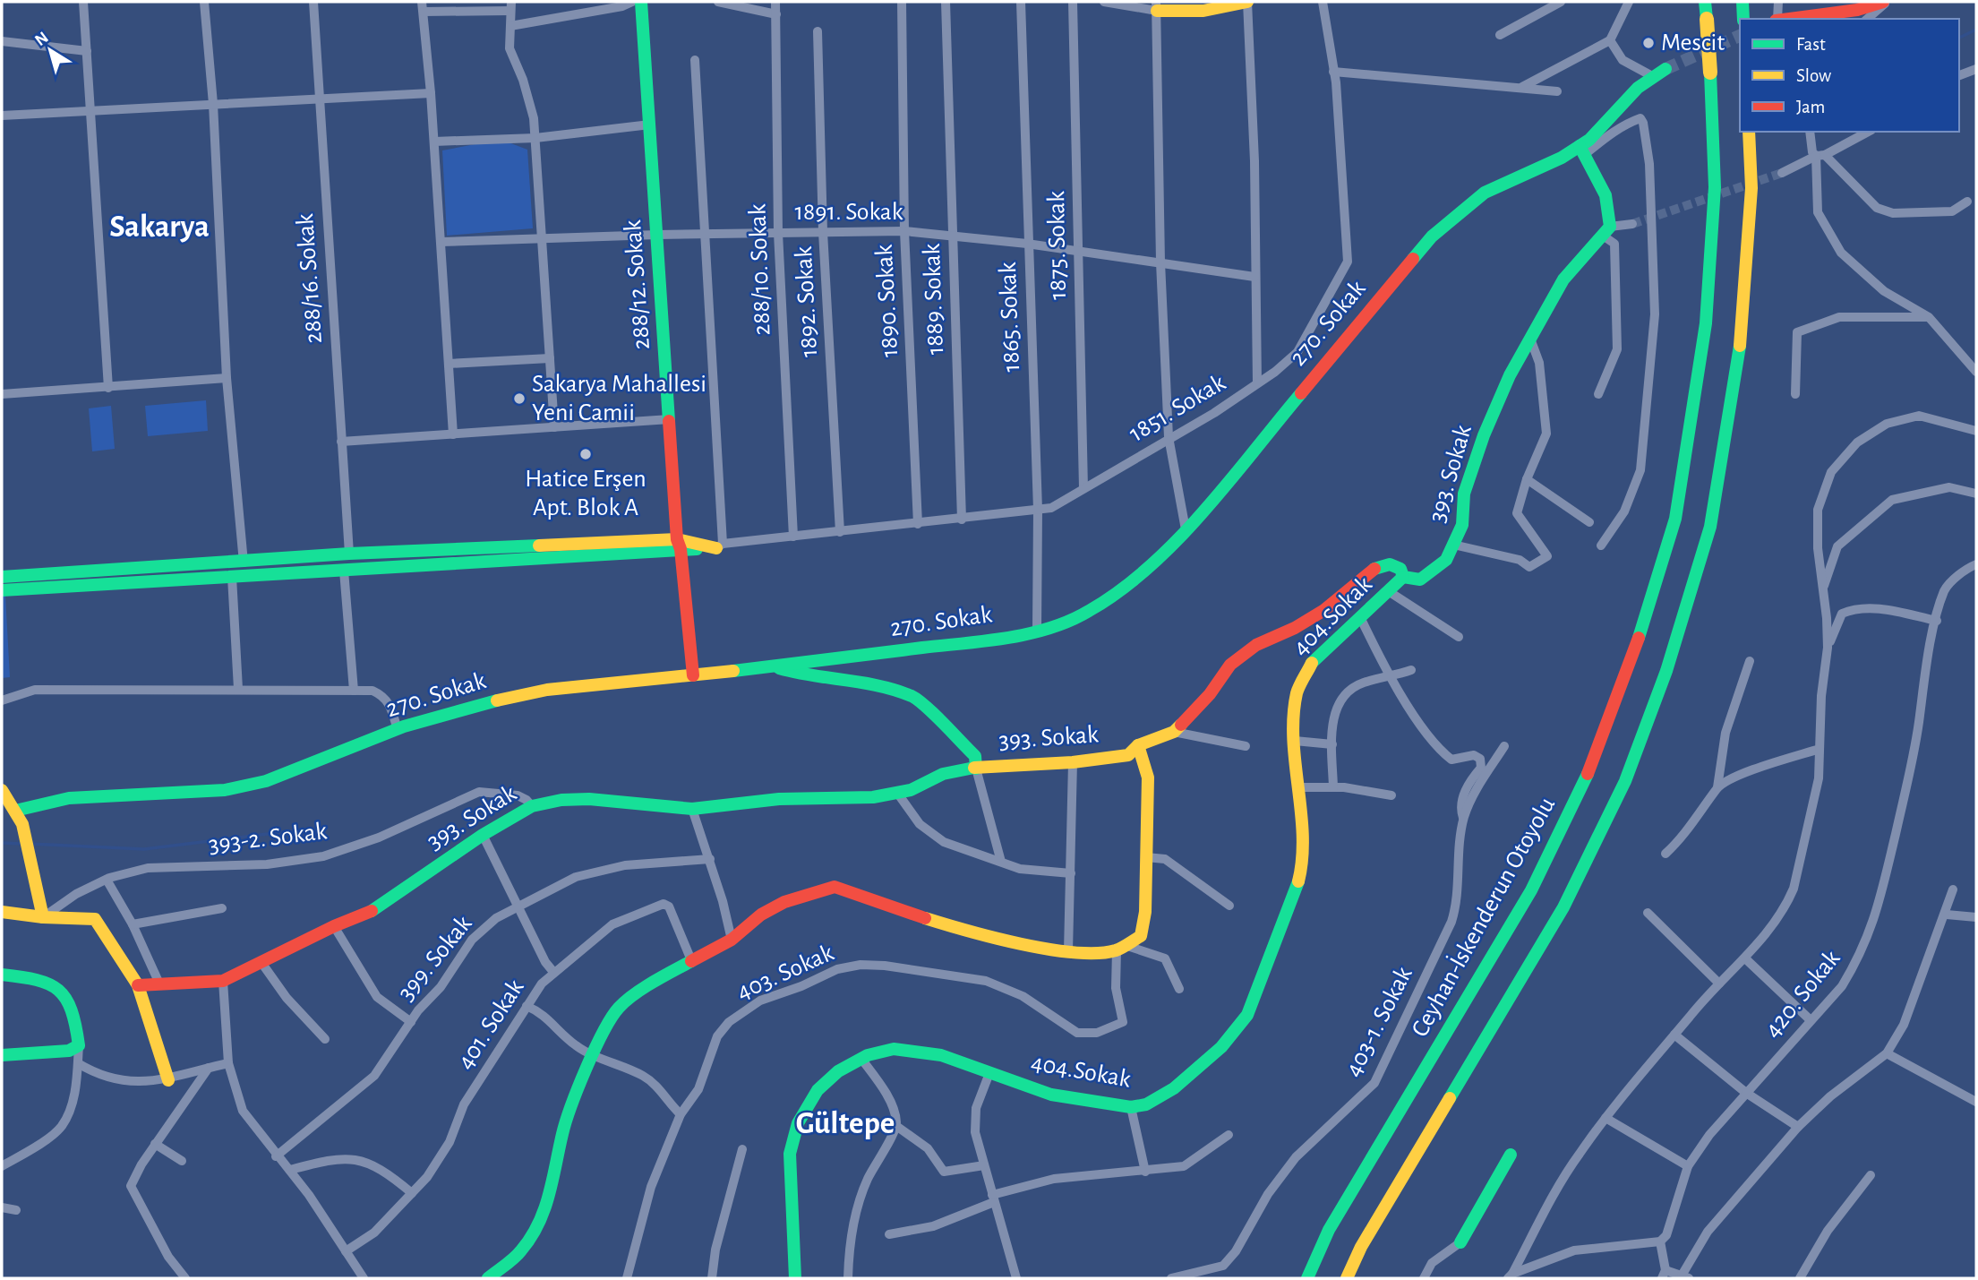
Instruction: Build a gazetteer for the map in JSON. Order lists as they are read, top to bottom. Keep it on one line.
{"streets":{"main road":["288/12. Sokak","270. Sokak","393. Sokak","404.Sokak","Ceyhan-İskenderun Otoyolu"],"street":["1891. Sokak","1875. Sokak","288/10. Sokak","288/16. Sokak","1889. Sokak","1890. Sokak","1892. Sokak","1865. Sokak","1851. Sokak","393-2. Sokak","399. Sokak","403. Sokak","420. Sokak","403-1. Sokak","401. Sokak"]},"crossings":[["1891. Sokak","1875. Sokak"],["1891. Sokak","288/10. Sokak"],["1891. Sokak","288/12. Sokak"],["1891. Sokak","1889. Sokak"],["1891. Sokak","1890. Sokak"],["1891. Sokak","1892. Sokak"],["1891. Sokak","1865. Sokak"],["1875. Sokak","1851. Sokak"],["288/10. Sokak","1851. Sokak"],["288/12. Sokak","270. Sokak"],["1889. Sokak","1851. Sokak"],["1890. Sokak","1851. Sokak"],["1892. Sokak","1851. Sokak"],["1865. Sokak","270. Sokak"],["1865. Sokak","1851. Sokak"],["393. Sokak","404.Sokak"],["393. Sokak","393-2. Sokak"]],"districts":["Sakarya","Gültepe"],"places":["Mescit","Sakarya Mahallesi Yeni Camii","Hatice Erşen Apt. Blok A"],"legend":["Fast","Slow","Jam"],"north":"top left"}
